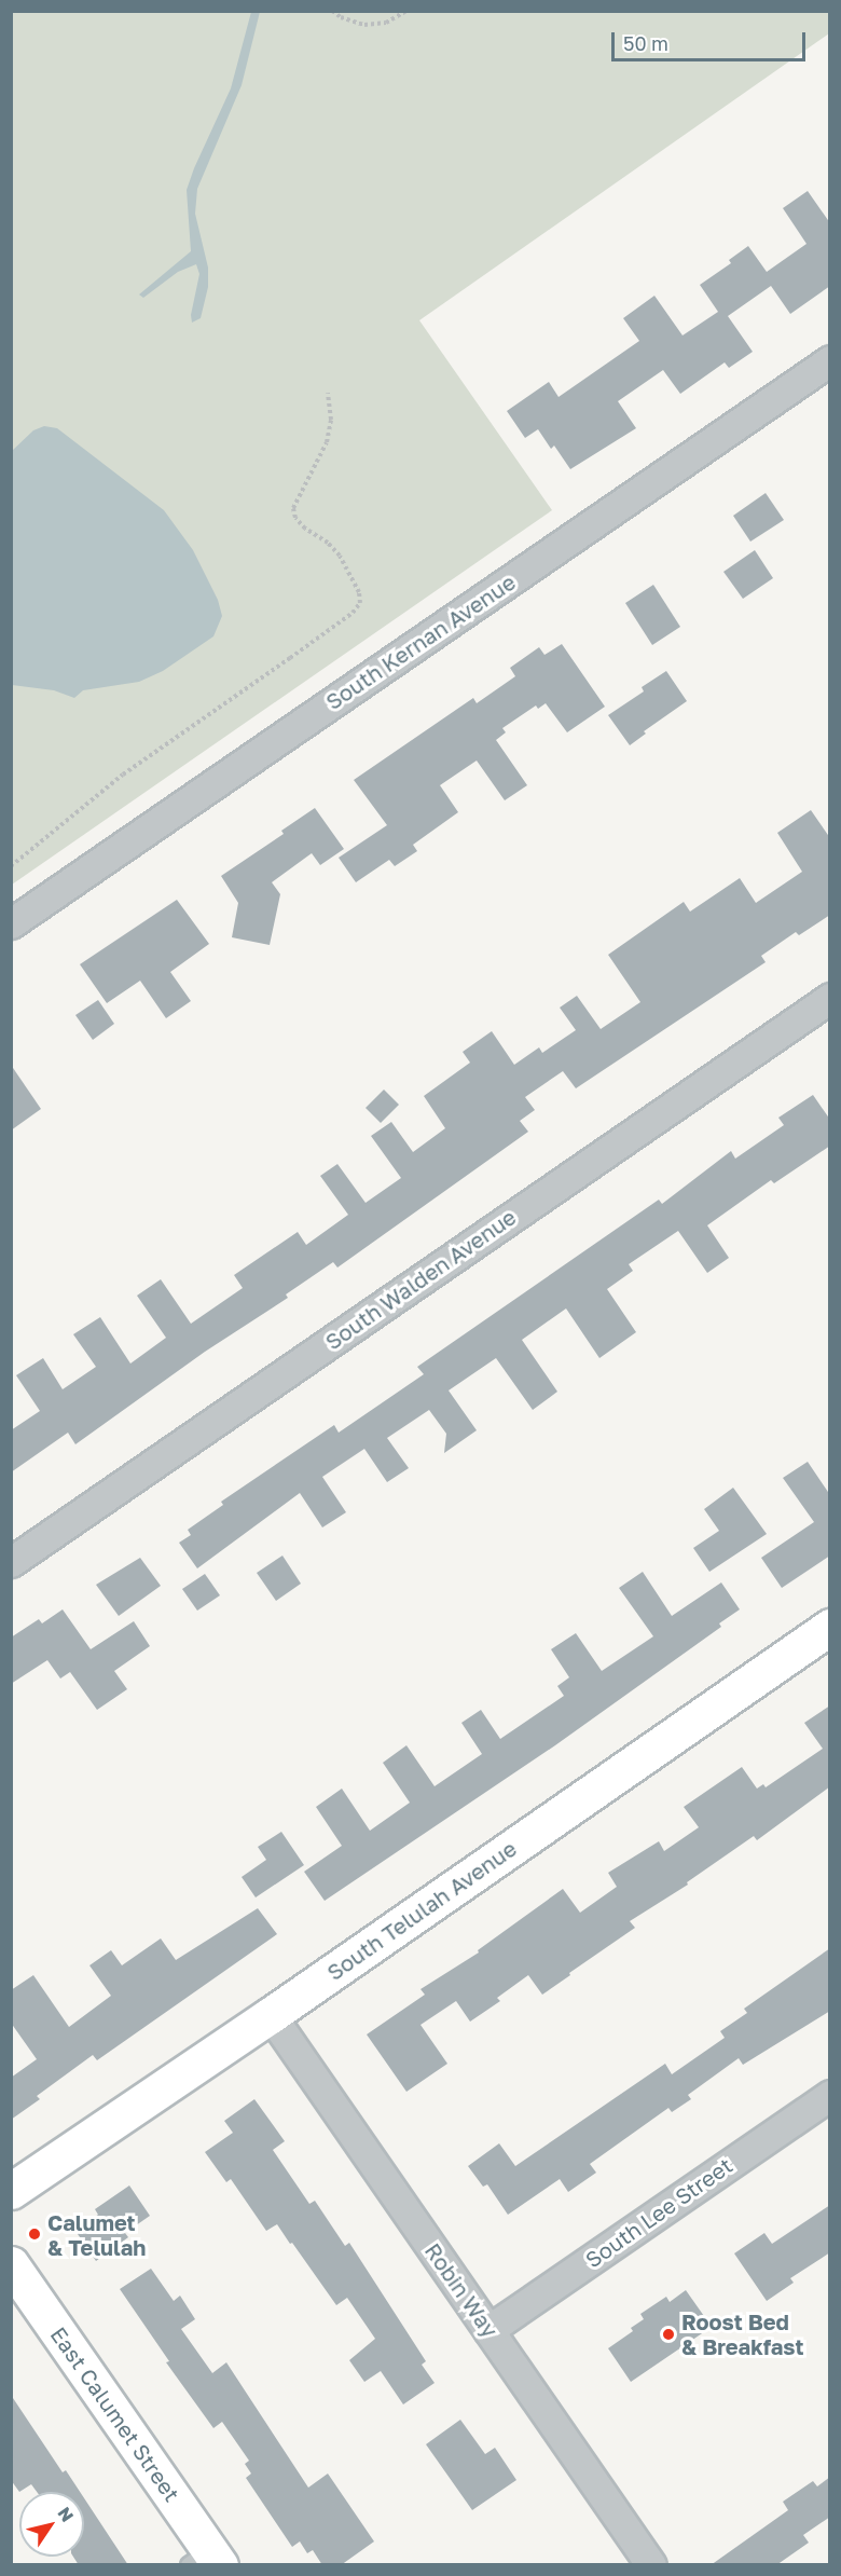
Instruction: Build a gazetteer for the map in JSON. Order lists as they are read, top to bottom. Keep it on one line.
{"streets":{"street":["South Kernan Avenue","South Walden Avenue","South Telulah Avenue","South Lee Street","Robin Way","East Calumet Street"]},"crossings":[["South Telulah Avenue","Robin Way"],["South Lee Street","Robin Way"]],"places":["Calumet & Telulah","Roost Bed & Breakfast"],"scale_bar":"50 m","north":"top right"}
